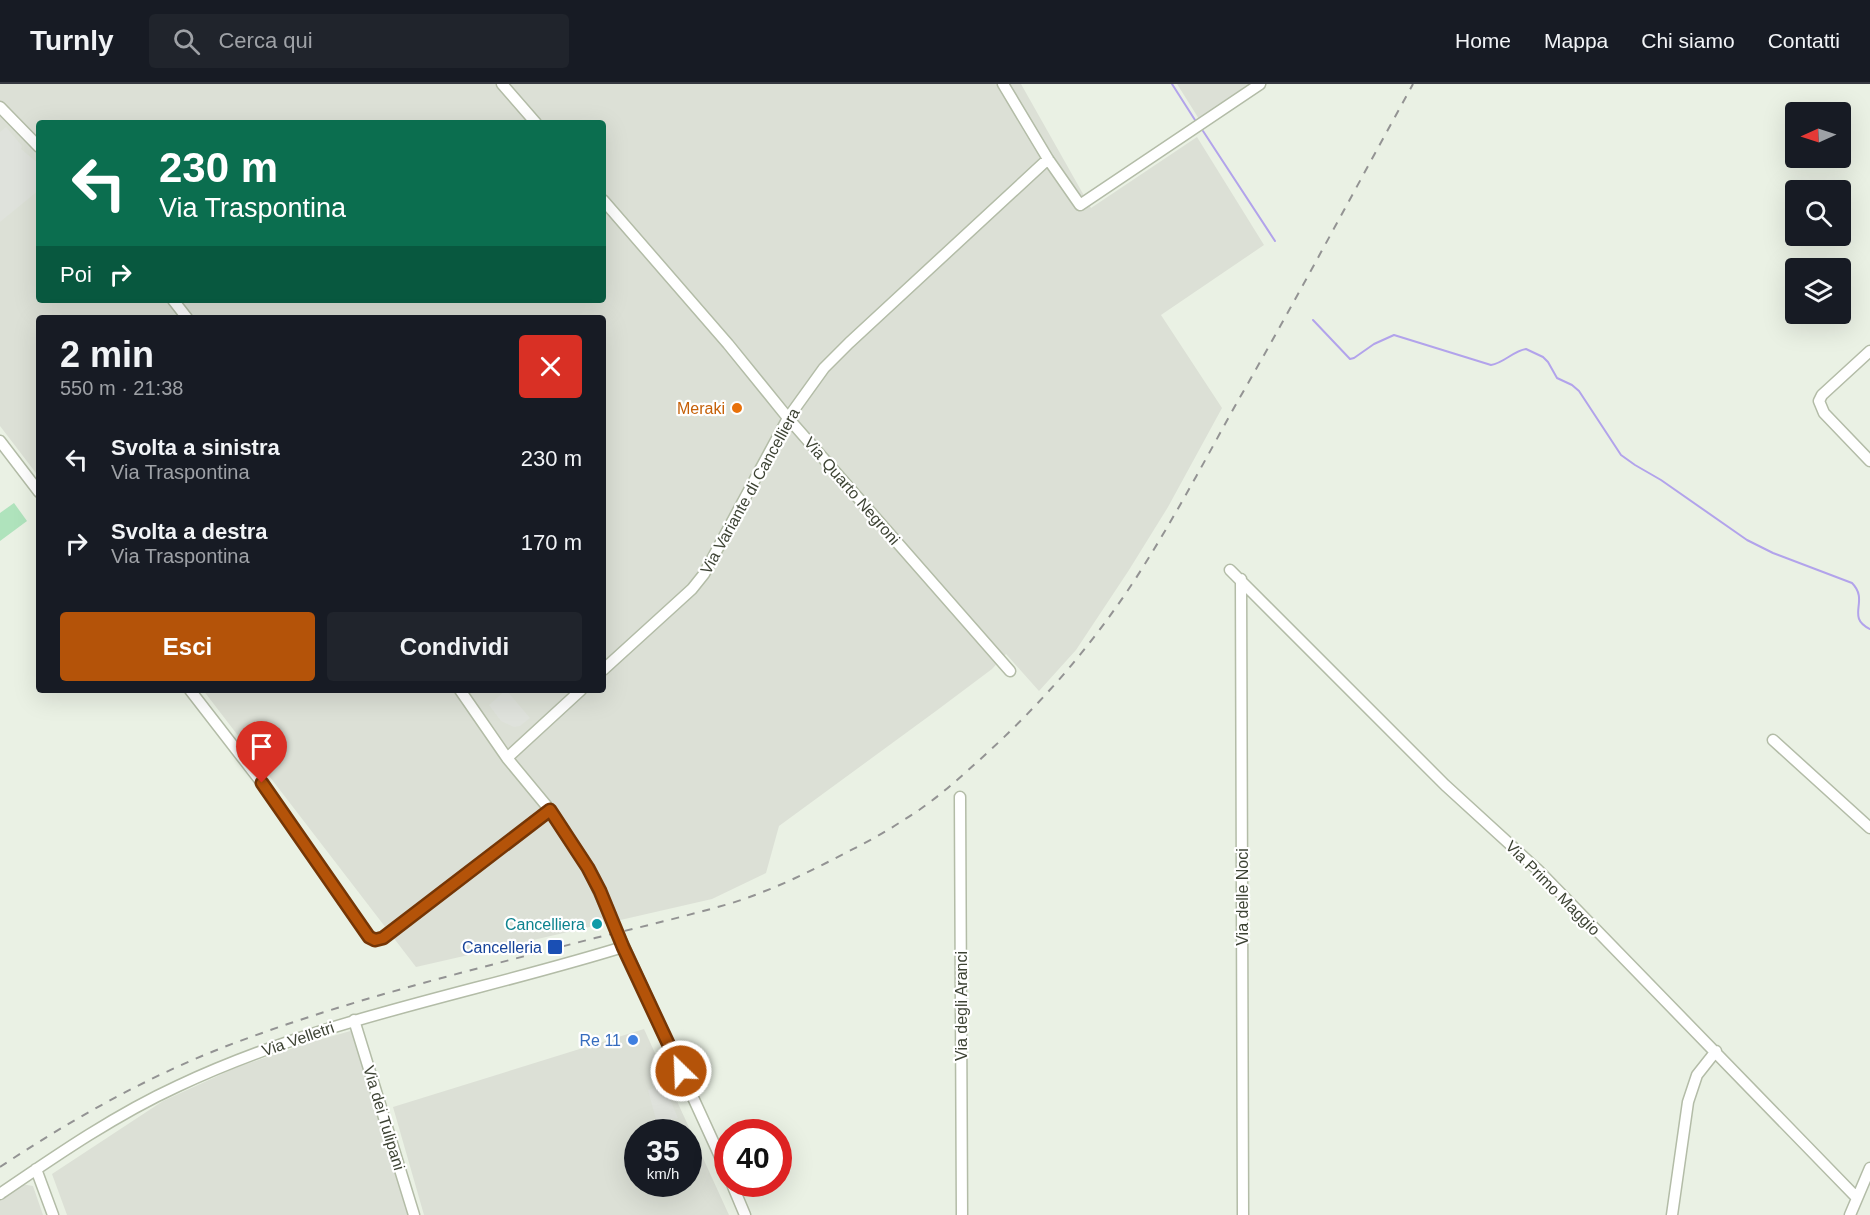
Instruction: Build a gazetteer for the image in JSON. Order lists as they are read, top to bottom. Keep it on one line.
{"streets":{"street":["Via Variante di Cancelliera","Via Quarto Negroni","Via Primo Maggio","Via delle Noci","Via degli Aranci","Via Velletri","Via dei Tulipani"]},"crossings":[["Via Variante di Cancelliera","Via Quarto Negroni"],["Via Primo Maggio","Via delle Noci"],["Via Velletri","Via dei Tulipani"]],"places":{"other":["Meraki","Cancelliera","Re 11"],"transit":["Cancelleria"]},"north":"left","page":{"header":"Turnly","search":"Cerca qui","nav":["Home","Mappa","Chi siamo","Contatti"],"turn":["230 m","Via Traspontina"],"then":"Poi","heading":["2 min","550 m · 21:38"],"list":[{"name":"Svolta a sinistra","note":"Via Traspontina","value":"230 m"},{"name":"Svolta a destra","note":"Via Traspontina","value":"170 m"}],"buttons":["Esci","Condividi"],"speed":"35 km/h","limit":"40"}}
